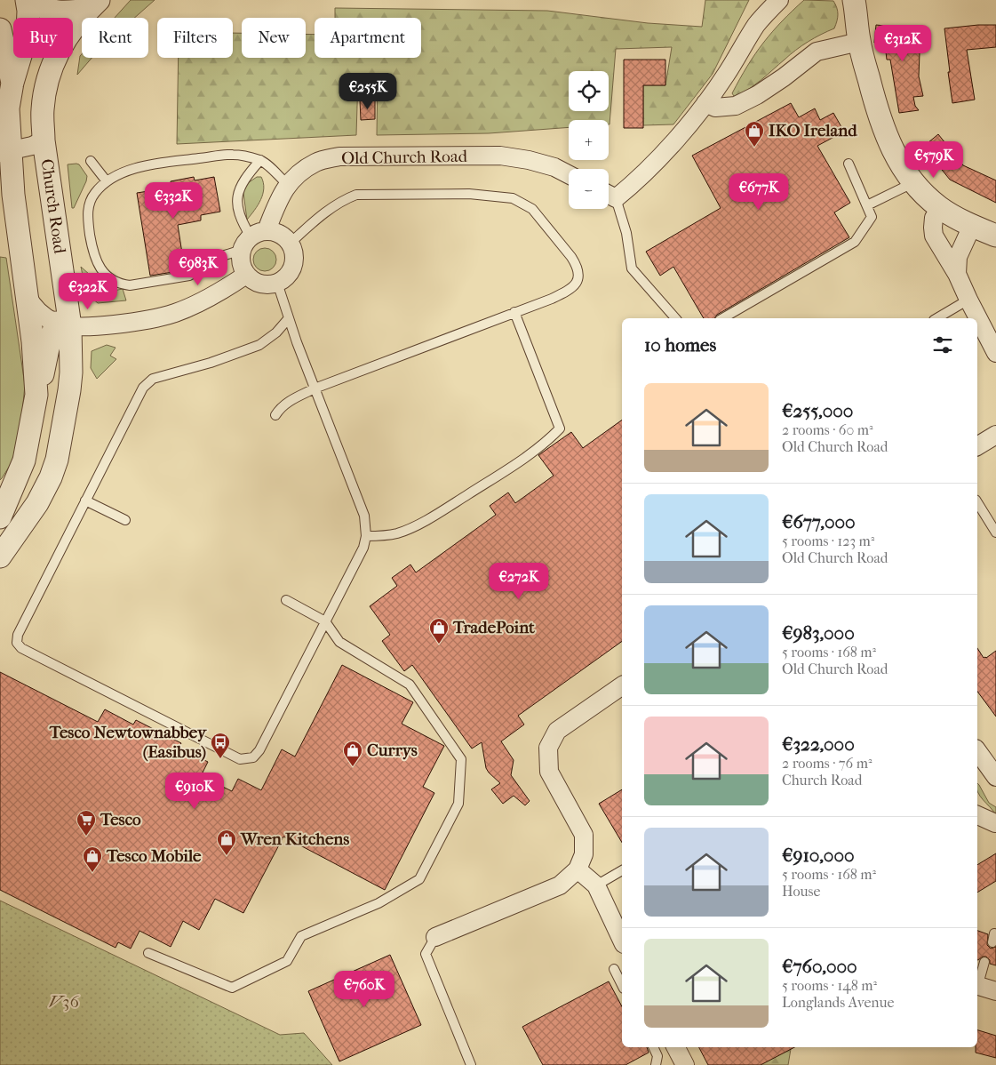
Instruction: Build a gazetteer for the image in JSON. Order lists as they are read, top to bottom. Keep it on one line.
{"streets":{"street":["Old Church Road","Church Road"]},"parks":["V36"],"places":{"shop":["IKO Ireland","TradePoint","Currys","Wren Kitchens","Tesco Mobile"],"bus stop":["Tesco Newtownabbey (Easibus)"],"supermarket":["Tesco"]},"page":{"chip":["Buy","Rent","Filters","New","Apartment"],"price":["€312K","€255K","€579K","€677K","€332K","€983K","€322K","€272K","€910K","€760K"],"map_buttons":["+","−"],"heading":"10 homes","list":[{"name":"€255,000","note":"2 rooms · 60 m² · Old Church Road"},{"name":"€677,000","note":"5 rooms · 123 m² · Old Church Road"},{"name":"€983,000","note":"5 rooms · 168 m² · Old Church Road"},{"name":"€322,000","note":"2 rooms · 76 m² · Church Road"},{"name":"€910,000","note":"5 rooms · 168 m² · House"},{"name":"€760,000","note":"5 rooms · 148 m² · Longlands Avenue"}]}}
